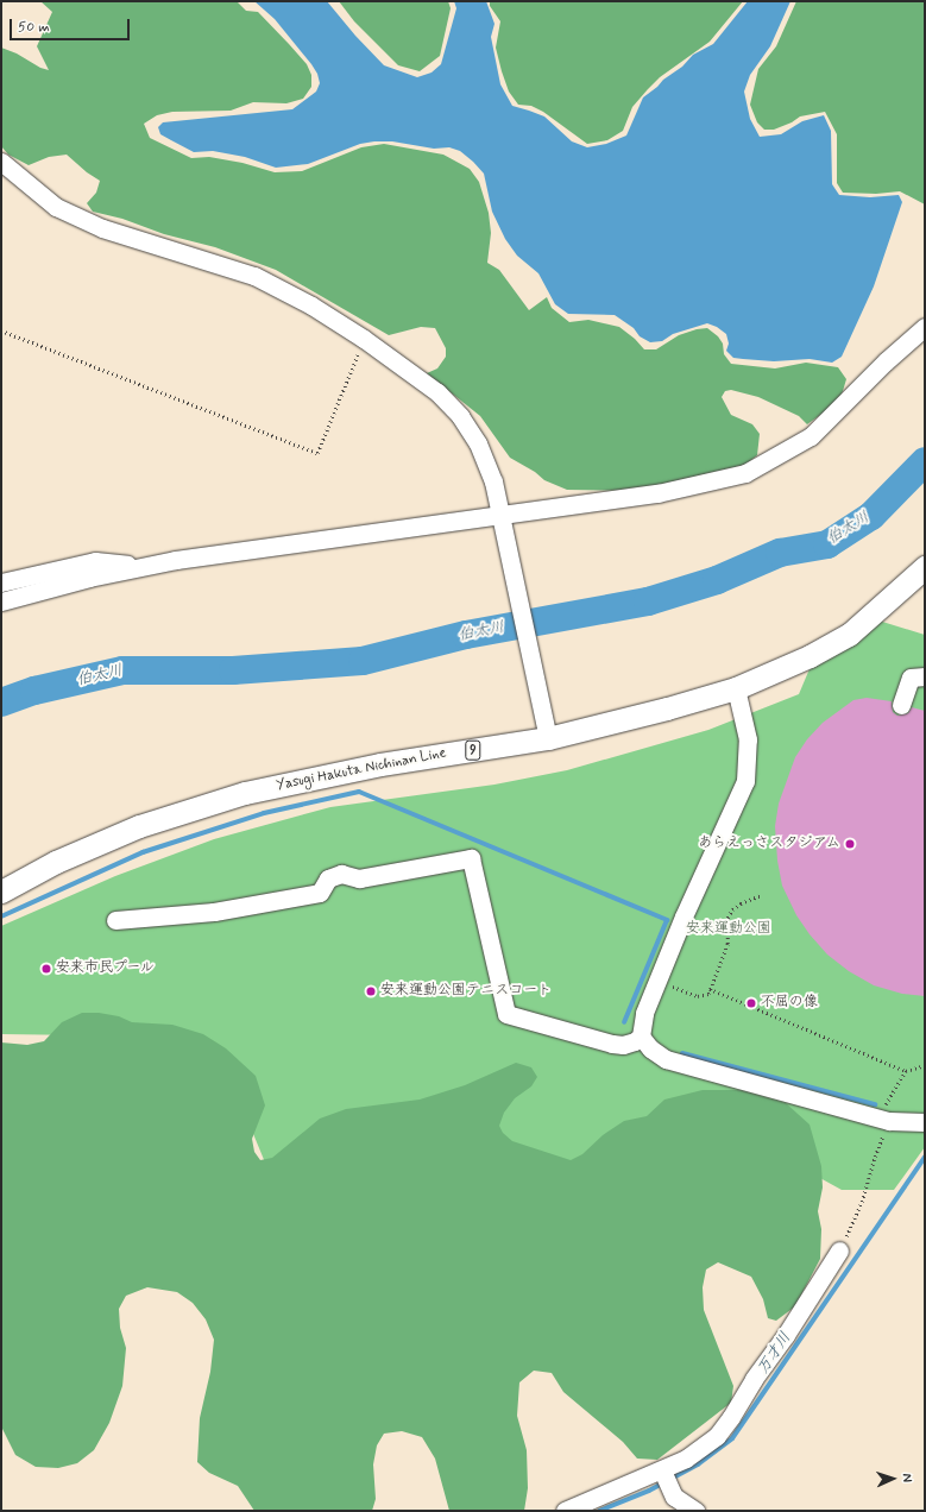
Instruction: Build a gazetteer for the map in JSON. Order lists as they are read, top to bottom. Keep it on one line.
{"streets":{"main road":["9","Yasugi Hakuta Nichinan Line"]},"water":["伯太川","万才川"],"parks":["安来運動公園"],"places":["あらえっさスタジアム","安来市民プール","安来運動公園テニスコート","不屈の像"],"scale_bar":"50 m","north":"right"}
